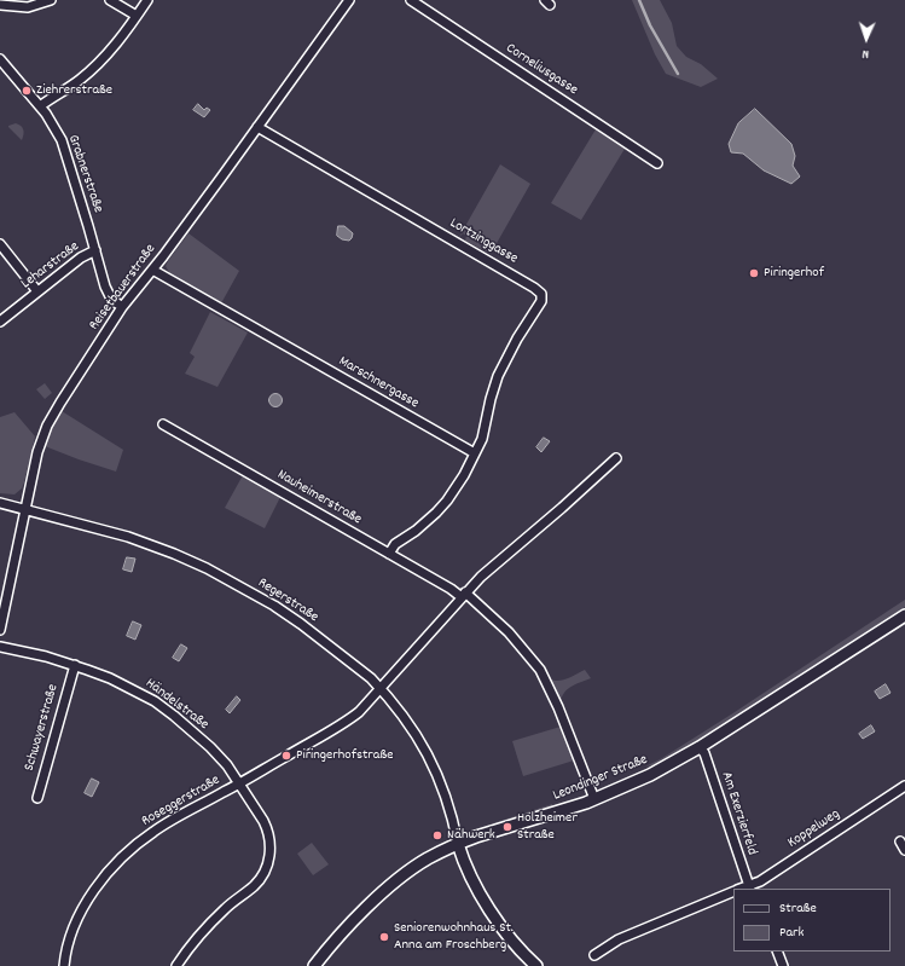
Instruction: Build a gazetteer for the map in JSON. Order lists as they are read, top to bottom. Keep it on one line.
{"streets":{"street":["Corneliusgasse","Grabnerstraße","Lortzinggasse","Leharstraße","Reisetbauerstraße","Marschnergasse","Nauheimerstraße","Regerstraße","Händelstraße","Schwayerstraße","Leondinger Straße","Roseggerstraße","Am Exerzierfeld","Koppelweg"]},"crossings":[["Grabnerstraße","Leharstraße"],["Grabnerstraße","Reisetbauerstraße"],["Lortzinggasse","Reisetbauerstraße"],["Lortzinggasse","Marschnergasse"],["Reisetbauerstraße","Marschnergasse"],["Reisetbauerstraße","Regerstraße"],["Nauheimerstraße","Leondinger Straße"],["Regerstraße","Leondinger Straße"],["Händelstraße","Schwayerstraße"],["Händelstraße","Roseggerstraße"],["Leondinger Straße","Am Exerzierfeld"],["Am Exerzierfeld","Koppelweg"]],"places":["Ziehrerstraße","Piringerhof","Piringerhofstraße","Holzheimer Straße","Nähwerk","Seniorenwohnhaus St. Anna am Froschberg"],"legend":["Straße","Park"],"north":"bottom"}
